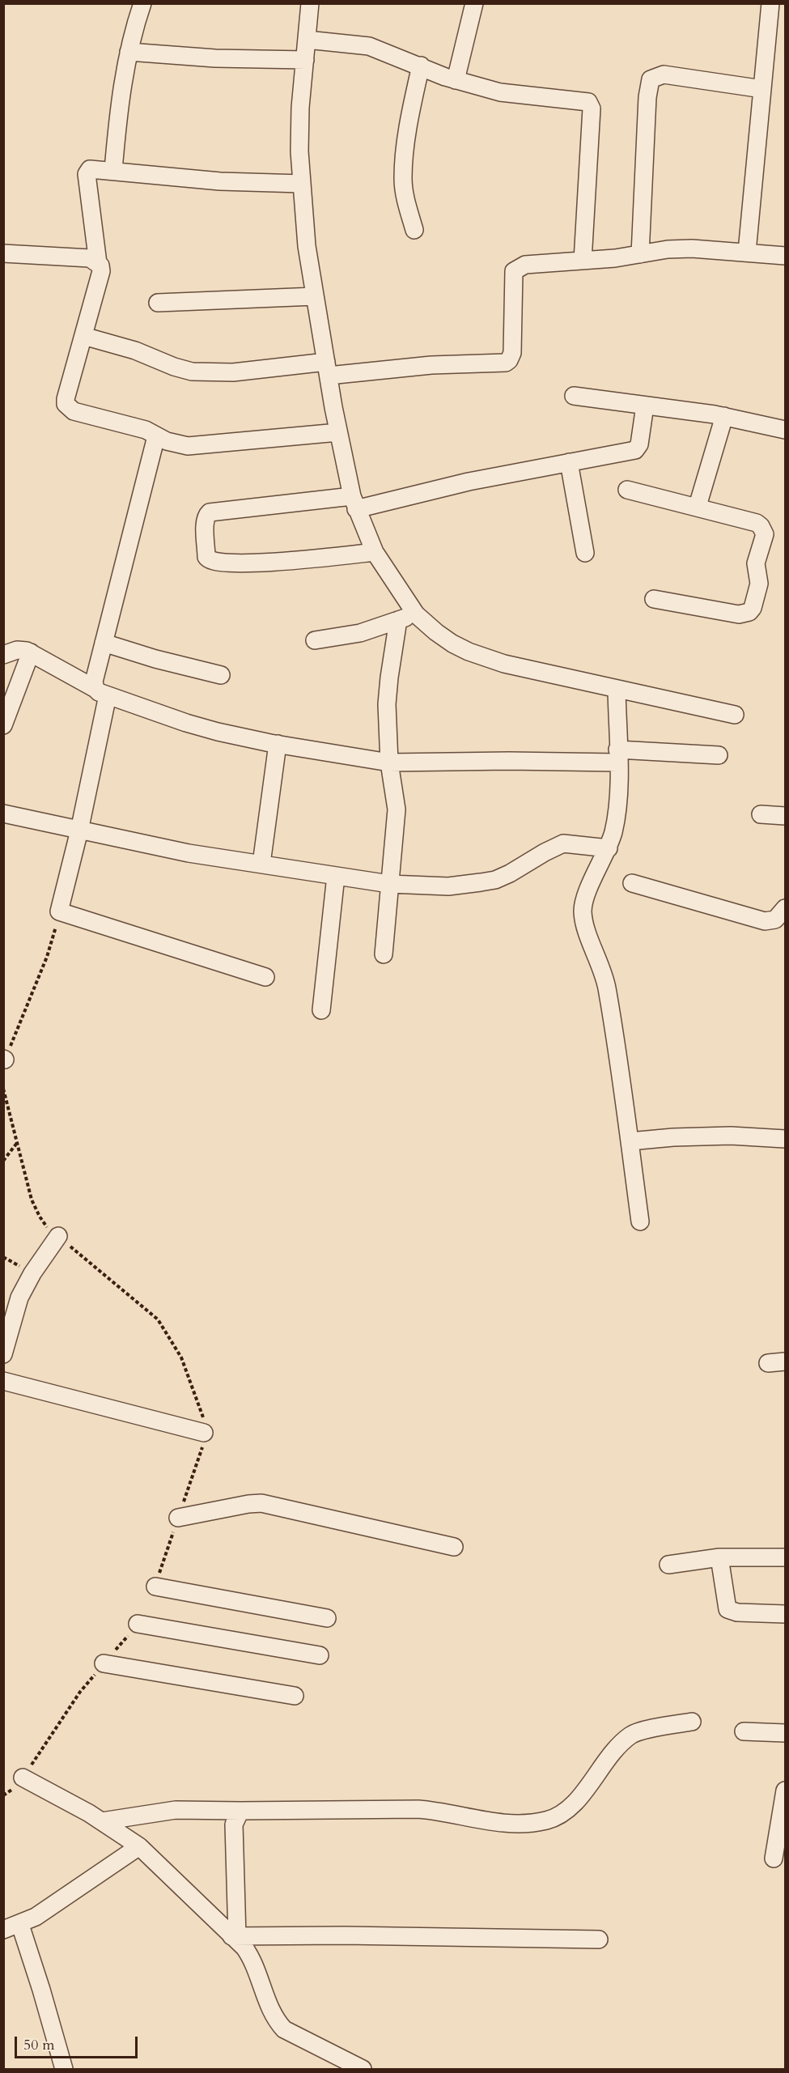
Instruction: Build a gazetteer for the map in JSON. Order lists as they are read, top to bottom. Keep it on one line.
{"scale_bar":"50 m"}
